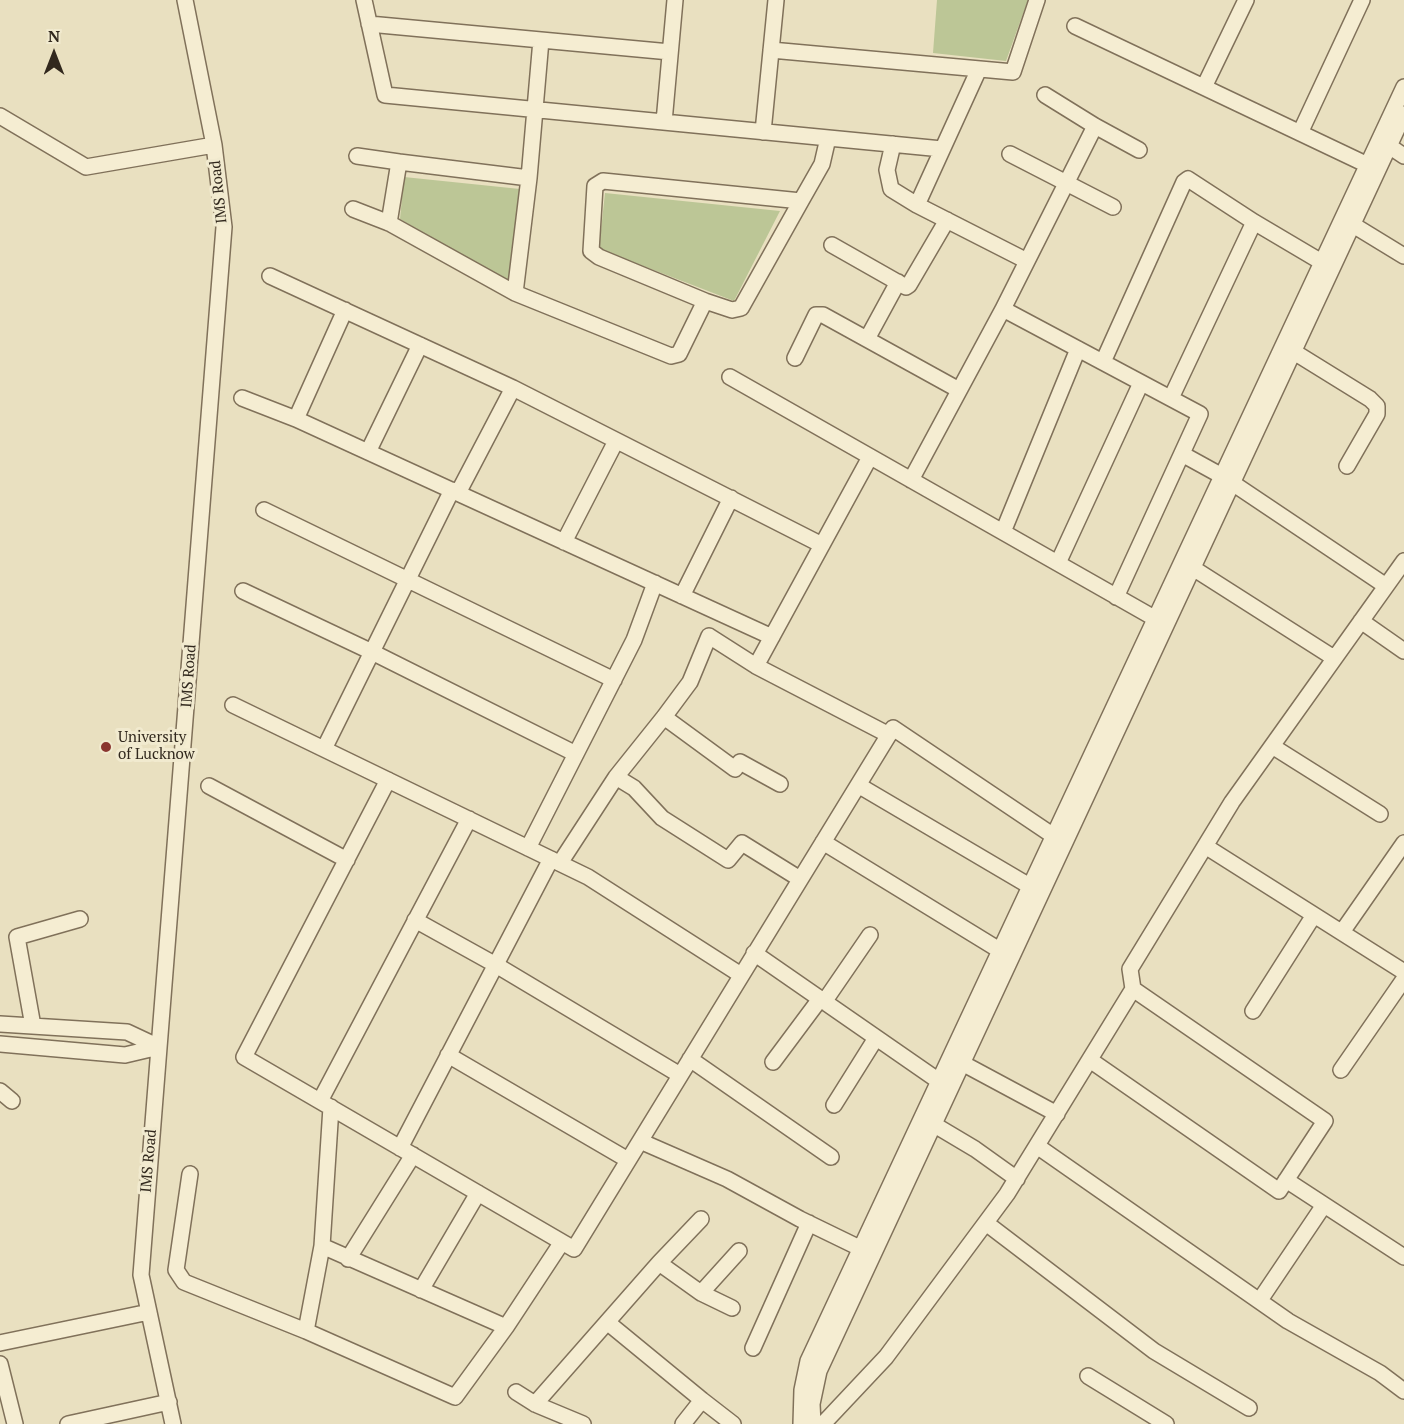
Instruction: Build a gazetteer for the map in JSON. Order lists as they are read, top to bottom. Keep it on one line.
{"streets":{"street":["IMS Road"]},"places":["University of Lucknow"],"north":"top"}
